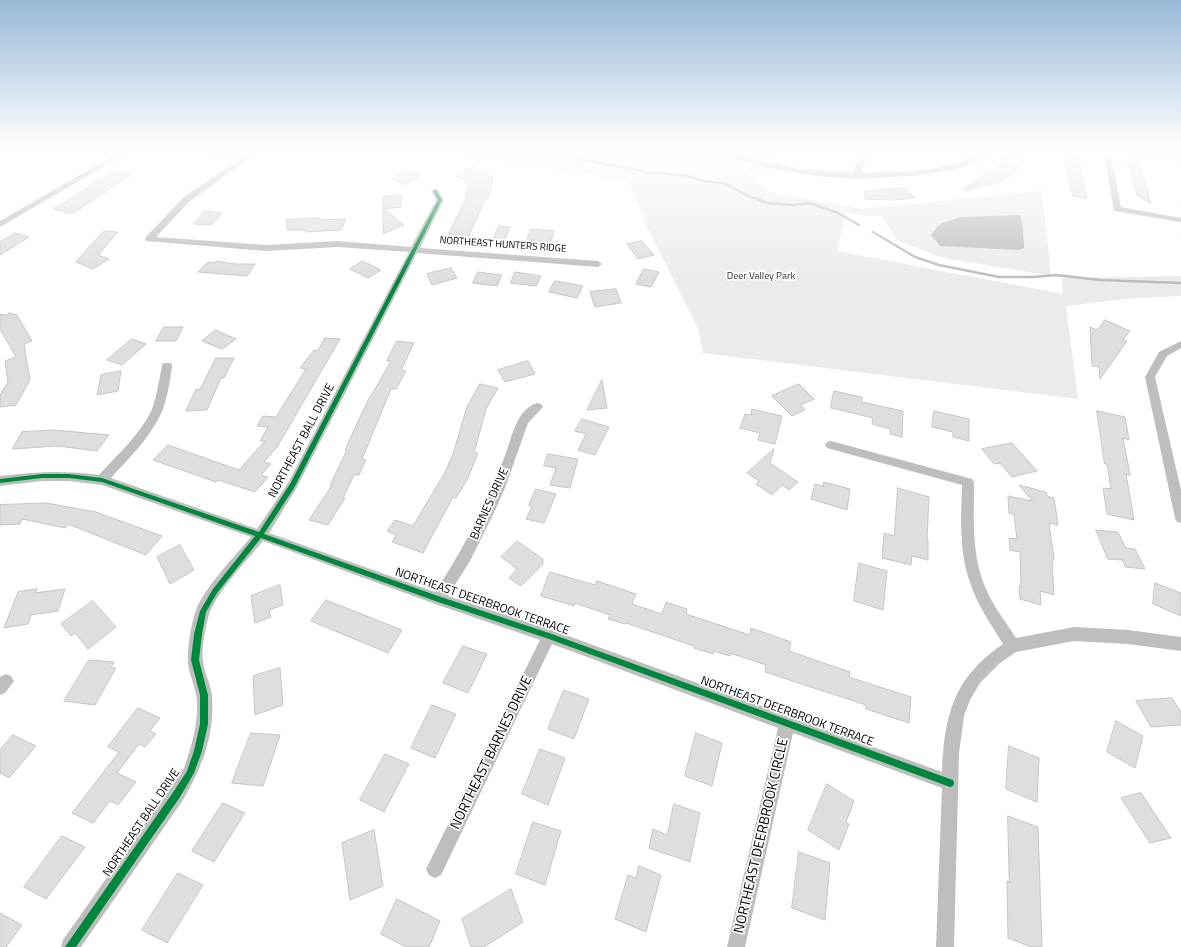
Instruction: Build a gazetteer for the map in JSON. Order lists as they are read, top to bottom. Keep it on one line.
{"streets":{"street":["NORTHEAST HUNTERS RIDGE","NORTHEAST BALL DRIVE","BARNES DRIVE","NORTHEAST DEERBROOK TERRACE","NORTHEAST BARNES DRIVE","NORTHEAST DEERBROOK CIRCLE"]},"crossings":[["NORTHEAST HUNTERS RIDGE","NORTHEAST BALL DRIVE"],["NORTHEAST BALL DRIVE","NORTHEAST DEERBROOK TERRACE"],["BARNES DRIVE","NORTHEAST DEERBROOK TERRACE"],["NORTHEAST DEERBROOK TERRACE","NORTHEAST BARNES DRIVE"],["NORTHEAST DEERBROOK TERRACE","NORTHEAST DEERBROOK CIRCLE"]],"parks":["Deer Valley Park"]}
